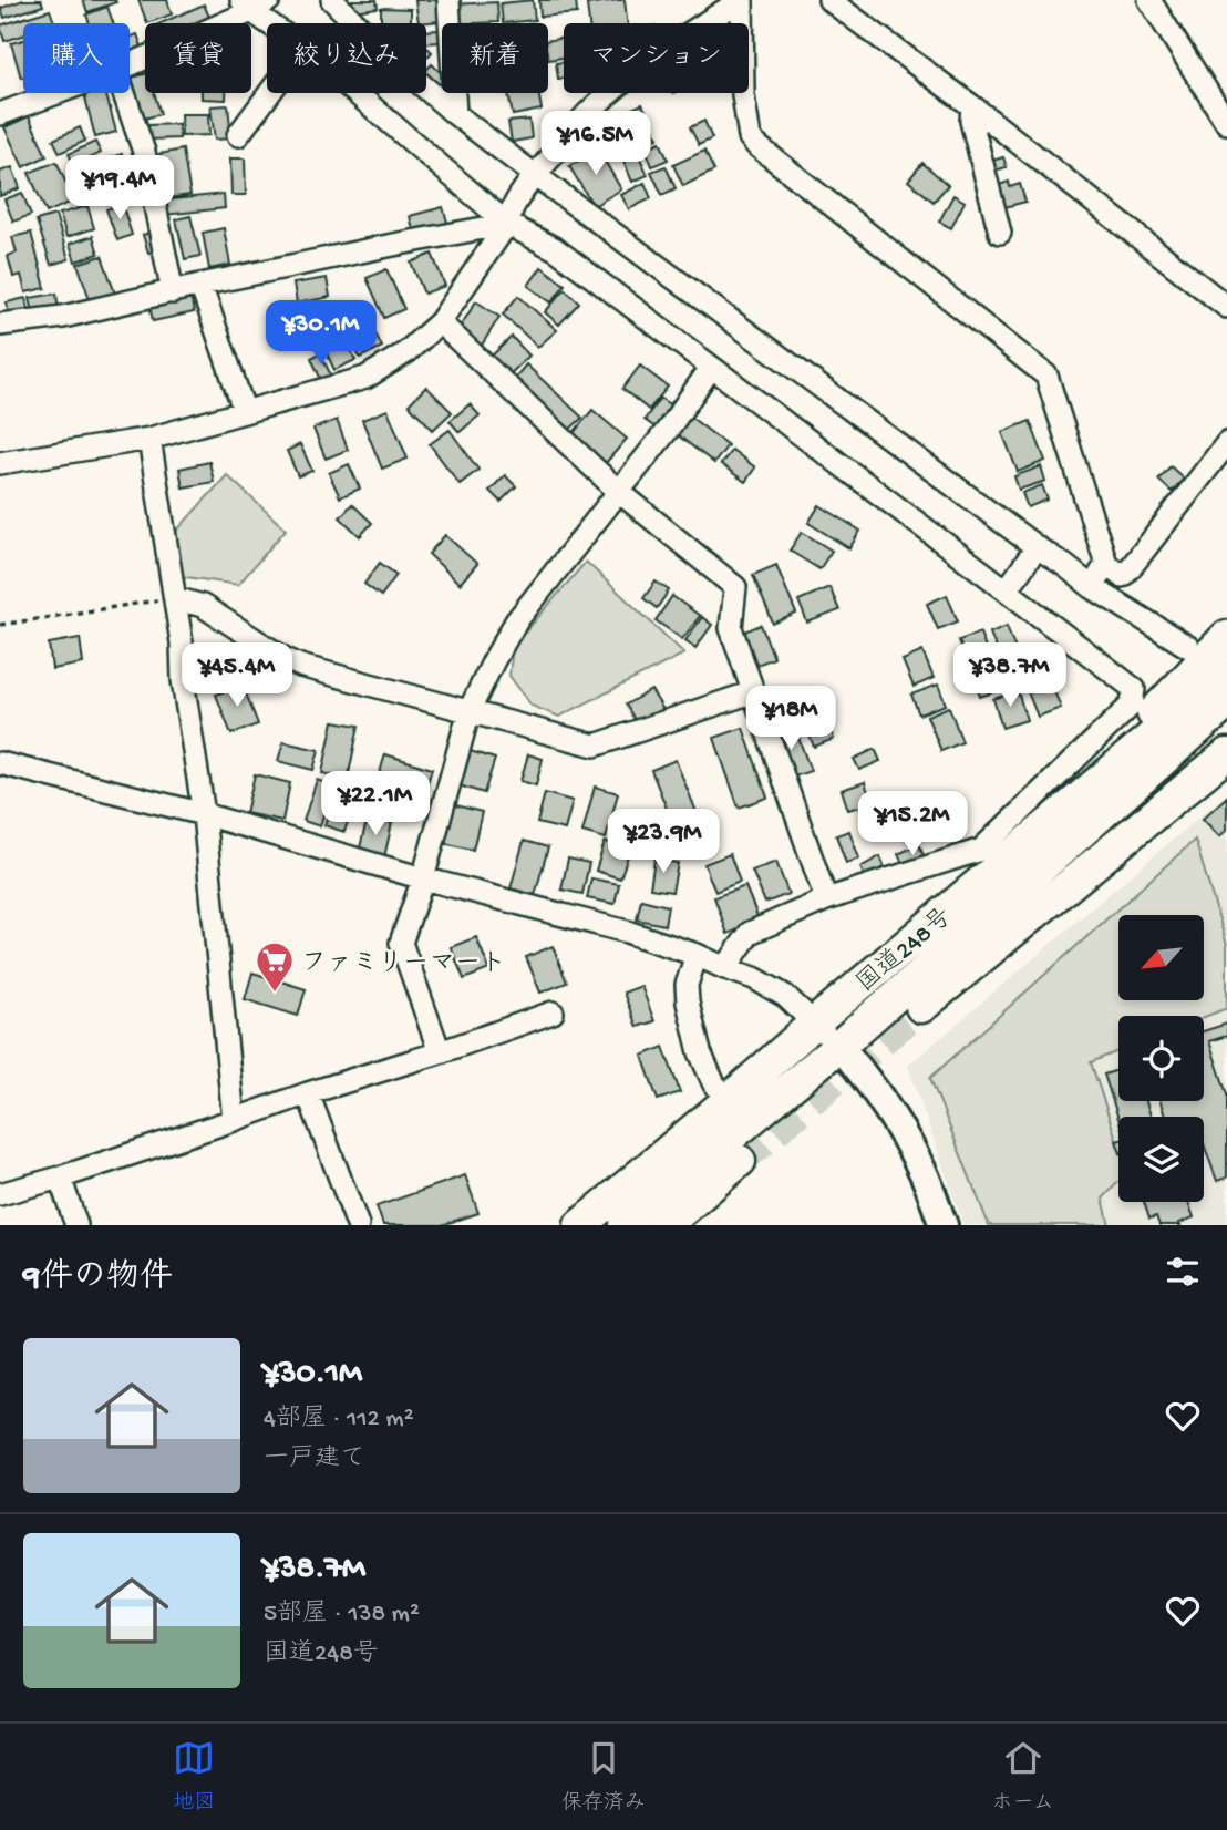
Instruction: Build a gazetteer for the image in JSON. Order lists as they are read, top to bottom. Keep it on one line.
{"streets":{"highway":["国道248号"]},"places":{"supermarket":["ファミリーマート"]},"north":"bottom left","page":{"chip":["購入","賃貸","絞り込み","新着","マンション"],"price":["¥16.5M","¥19.4M","¥30.1M","¥45.4M","¥38.7M","¥18M","¥22.1M","¥15.2M","¥23.9M"],"heading":"9件の物件","list":[{"name":"¥30.1M","note":"4部屋 · 112 m² · 一戸建て"},{"name":"¥38.7M","note":"5部屋 · 138 m² · 国道248号"}],"tabs":["地図","保存済み","ホーム"]}}
